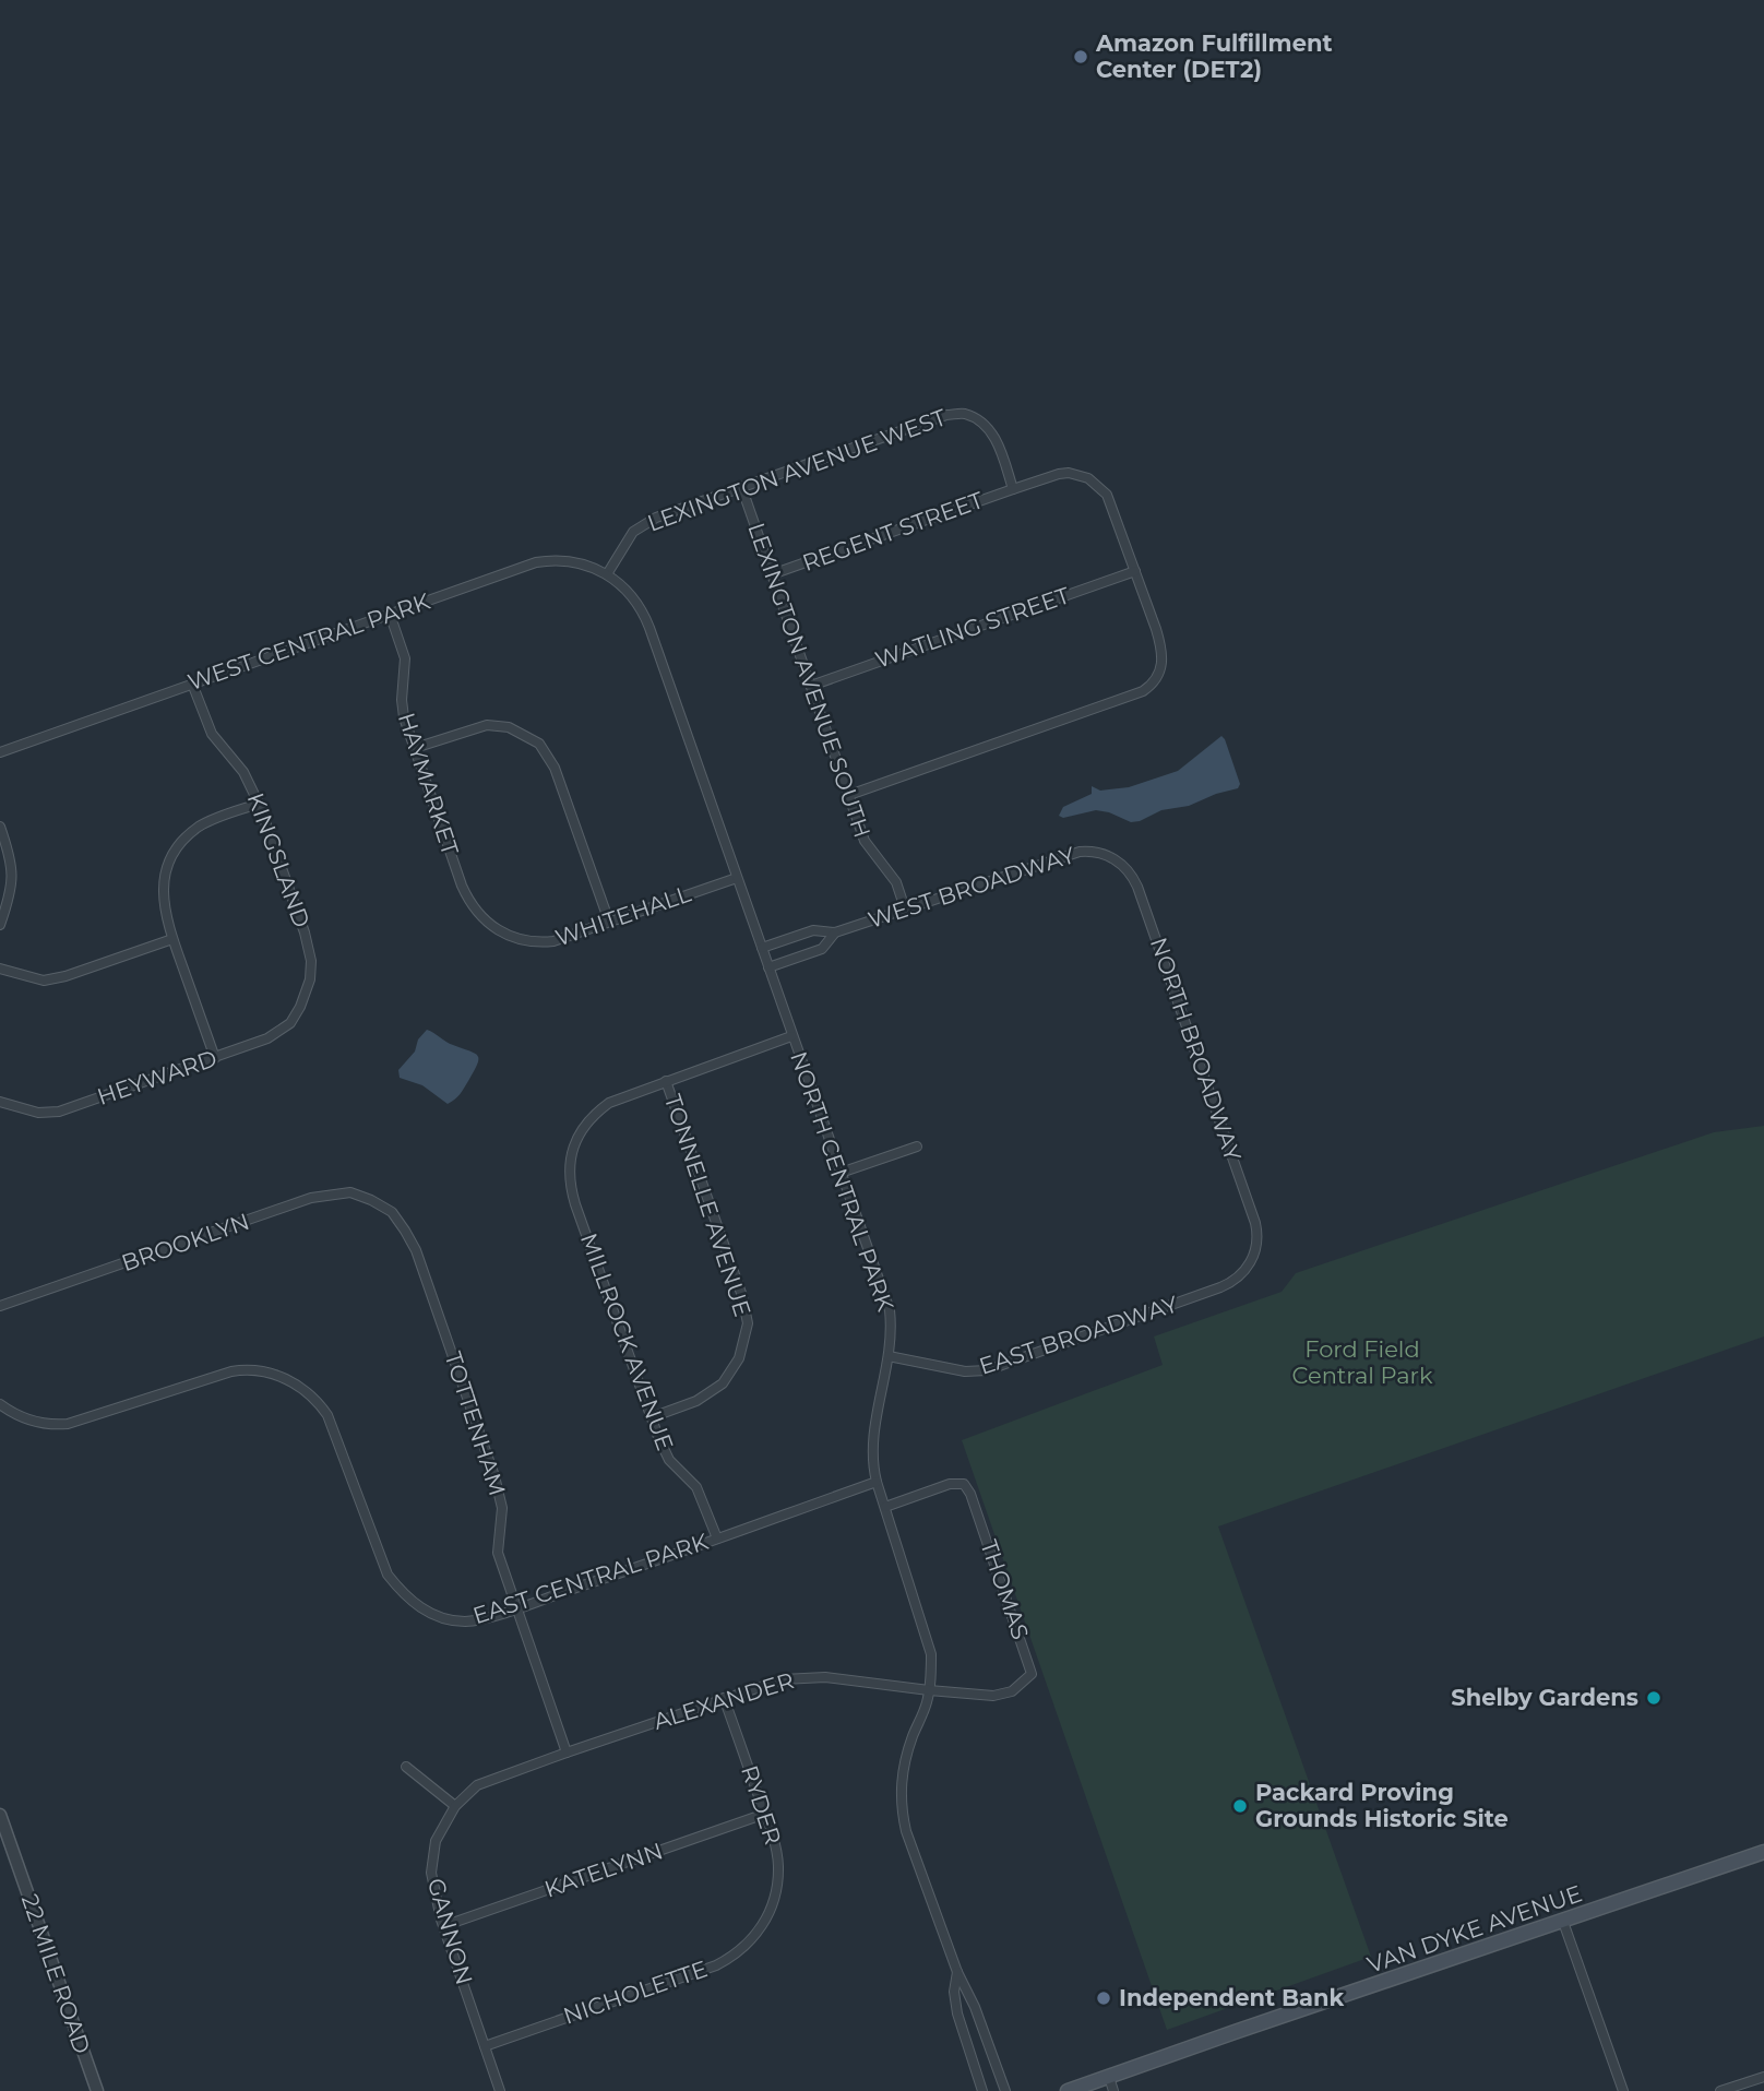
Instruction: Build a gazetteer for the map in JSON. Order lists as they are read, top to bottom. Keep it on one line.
{"streets":{"main road":["VAN DYKE AVENUE"],"street":["LEXINGTON AVENUE WEST","REGENT STREET","WATLING STREET","WEST CENTRAL PARK","LEXINGTON AVENUE SOUTH","HAYMARKET","KINGSLAND","WEST BROADWAY","WHITEHALL","NORTH BROADWAY","HEYWARD","NORTH CENTRAL PARK","TONNELLE AVENUE","BROOKLYN","EAST BROADWAY","MILLROCK AVENUE","TOTTENHAM","EAST CENTRAL PARK","THOMAS","ALEXANDER","RYDER","KATELYNN","GANNON","22 MILE ROAD","NICHOLETTE"]},"crossings":[["LEXINGTON AVENUE WEST","REGENT STREET"],["LEXINGTON AVENUE WEST","WEST CENTRAL PARK"],["LEXINGTON AVENUE WEST","LEXINGTON AVENUE SOUTH"],["REGENT STREET","WATLING STREET"],["REGENT STREET","LEXINGTON AVENUE SOUTH"],["WATLING STREET","LEXINGTON AVENUE SOUTH"],["WEST CENTRAL PARK","HAYMARKET"],["WEST CENTRAL PARK","KINGSLAND"],["WEST CENTRAL PARK","NORTH CENTRAL PARK"],["LEXINGTON AVENUE SOUTH","WEST BROADWAY"],["HAYMARKET","WHITEHALL"],["KINGSLAND","HEYWARD"],["WEST BROADWAY","NORTH BROADWAY"],["WEST BROADWAY","NORTH CENTRAL PARK"],["WHITEHALL","NORTH CENTRAL PARK"],["NORTH BROADWAY","EAST BROADWAY"],["NORTH CENTRAL PARK","EAST BROADWAY"],["NORTH CENTRAL PARK","EAST CENTRAL PARK"],["NORTH CENTRAL PARK","THOMAS"],["NORTH CENTRAL PARK","ALEXANDER"],["TONNELLE AVENUE","MILLROCK AVENUE"],["BROOKLYN","TOTTENHAM"],["MILLROCK AVENUE","EAST CENTRAL PARK"],["TOTTENHAM","EAST CENTRAL PARK"],["TOTTENHAM","ALEXANDER"],["TOTTENHAM","GANNON"],["THOMAS","ALEXANDER"],["ALEXANDER","RYDER"],["ALEXANDER","GANNON"],["RYDER","KATELYNN"],["RYDER","NICHOLETTE"],["KATELYNN","GANNON"],["GANNON","NICHOLETTE"]],"parks":["Ford Field Central Park"],"places":["Amazon Fulfillment Center (DET2)","Shelby Gardens","Packard Proving Grounds Historic Site","Independent Bank"]}
